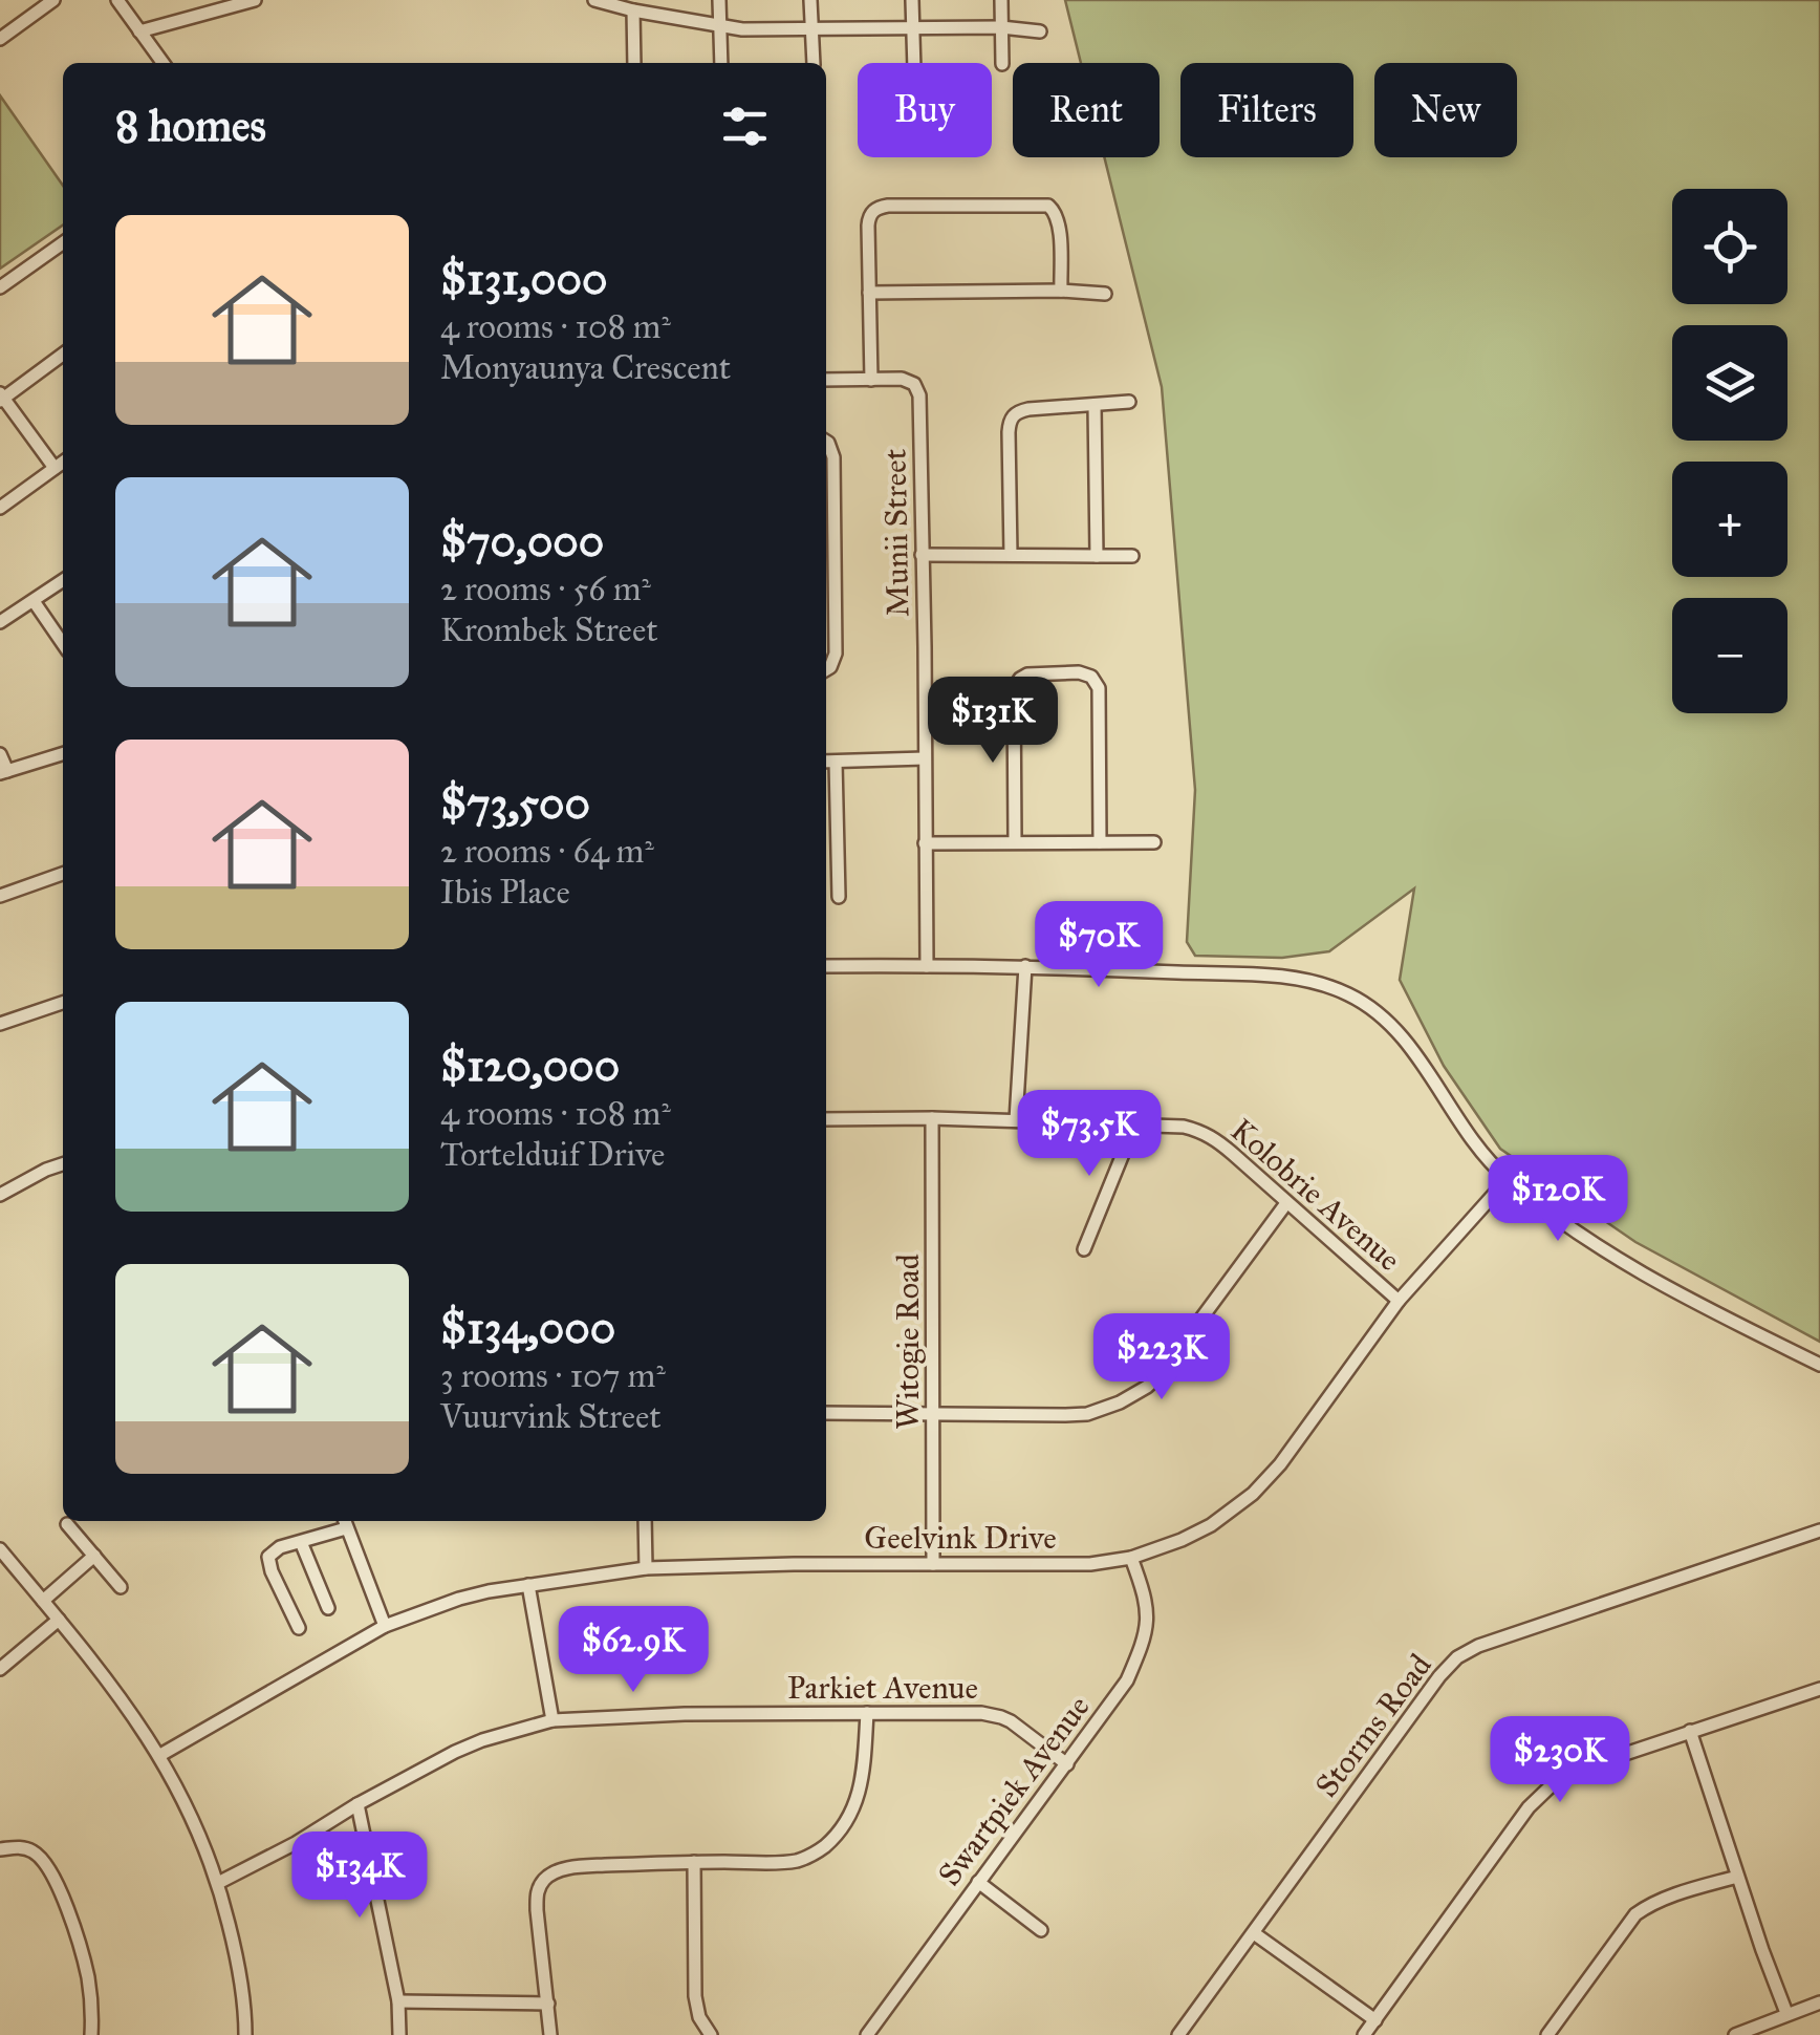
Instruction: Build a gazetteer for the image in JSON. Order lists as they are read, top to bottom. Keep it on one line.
{"streets":{"street":["Munii Street","Kolobrie Avenue","Witogie Road","Geelvink Drive","Parkiet Avenue","Storms Road","Swartpiek Avenue"]},"crossings":[["Kolobrie Avenue","Witogie Road"],["Kolobrie Avenue","Geelvink Drive"],["Witogie Road","Geelvink Drive"],["Geelvink Drive","Swartpiek Avenue"],["Parkiet Avenue","Swartpiek Avenue"]],"page":{"chip":["Buy","Rent","Filters","New"],"heading":"8 homes","map_buttons":["+","−"],"list":[{"name":"$131,000","note":"4 rooms · 108 m² · Monyaunya Crescent"},{"name":"$70,000","note":"2 rooms · 56 m² · Krombek Street"},{"name":"$73,500","note":"2 rooms · 64 m² · Ibis Place"},{"name":"$120,000","note":"4 rooms · 108 m² · Tortelduif Drive"},{"name":"$134,000","note":"3 rooms · 107 m² · Vuurvink Street"}],"price":["$131K","$70K","$73.5K","$120K","$223K","$62.9K","$230K","$134K"]}}
